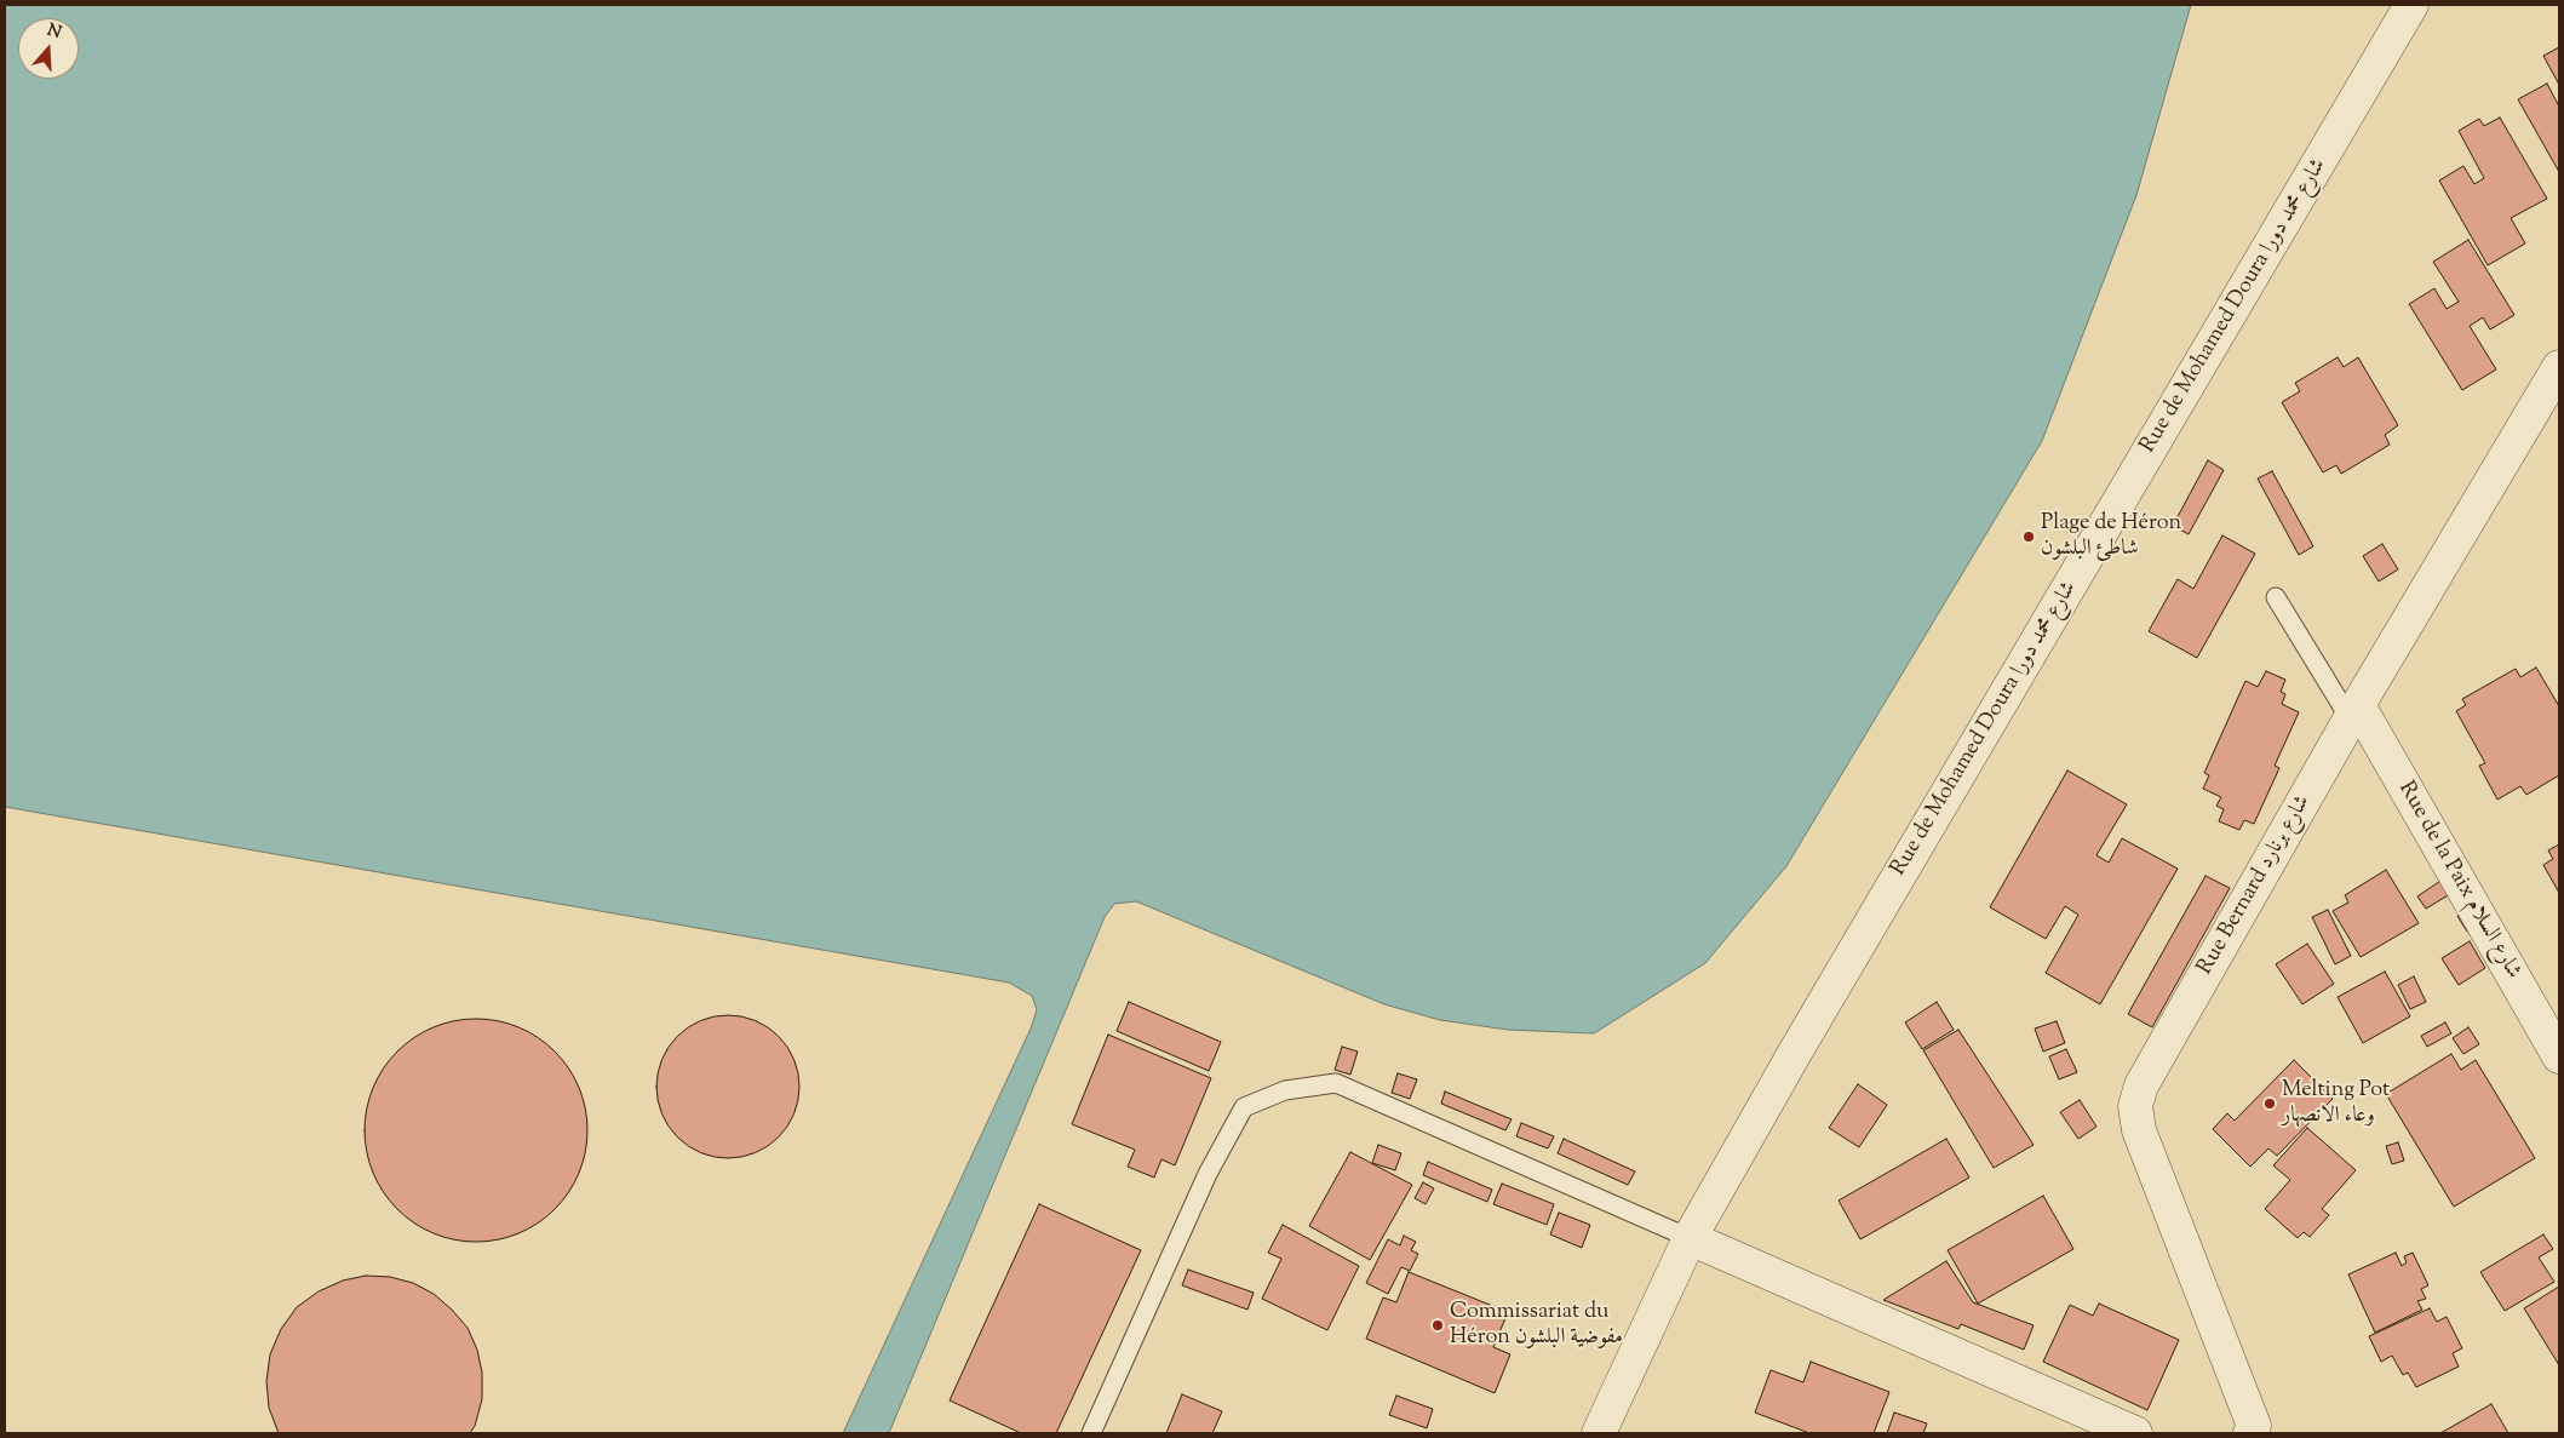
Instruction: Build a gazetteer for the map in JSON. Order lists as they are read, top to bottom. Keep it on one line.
{"streets":{"street":["Rue de Mohamed Doura شارع محمد دورا","Rue de la Paix شارع السلام","Rue Bernard شارع برنارد"]},"crossings":[["Rue de la Paix شارع السلام","Rue Bernard شارع برنارد"]],"places":["Plage de Héron شاطئ البلشون","Melting Pot وعاء الانصهار","Commissariat du Héron مفوضية البلشون"],"north":"top"}
